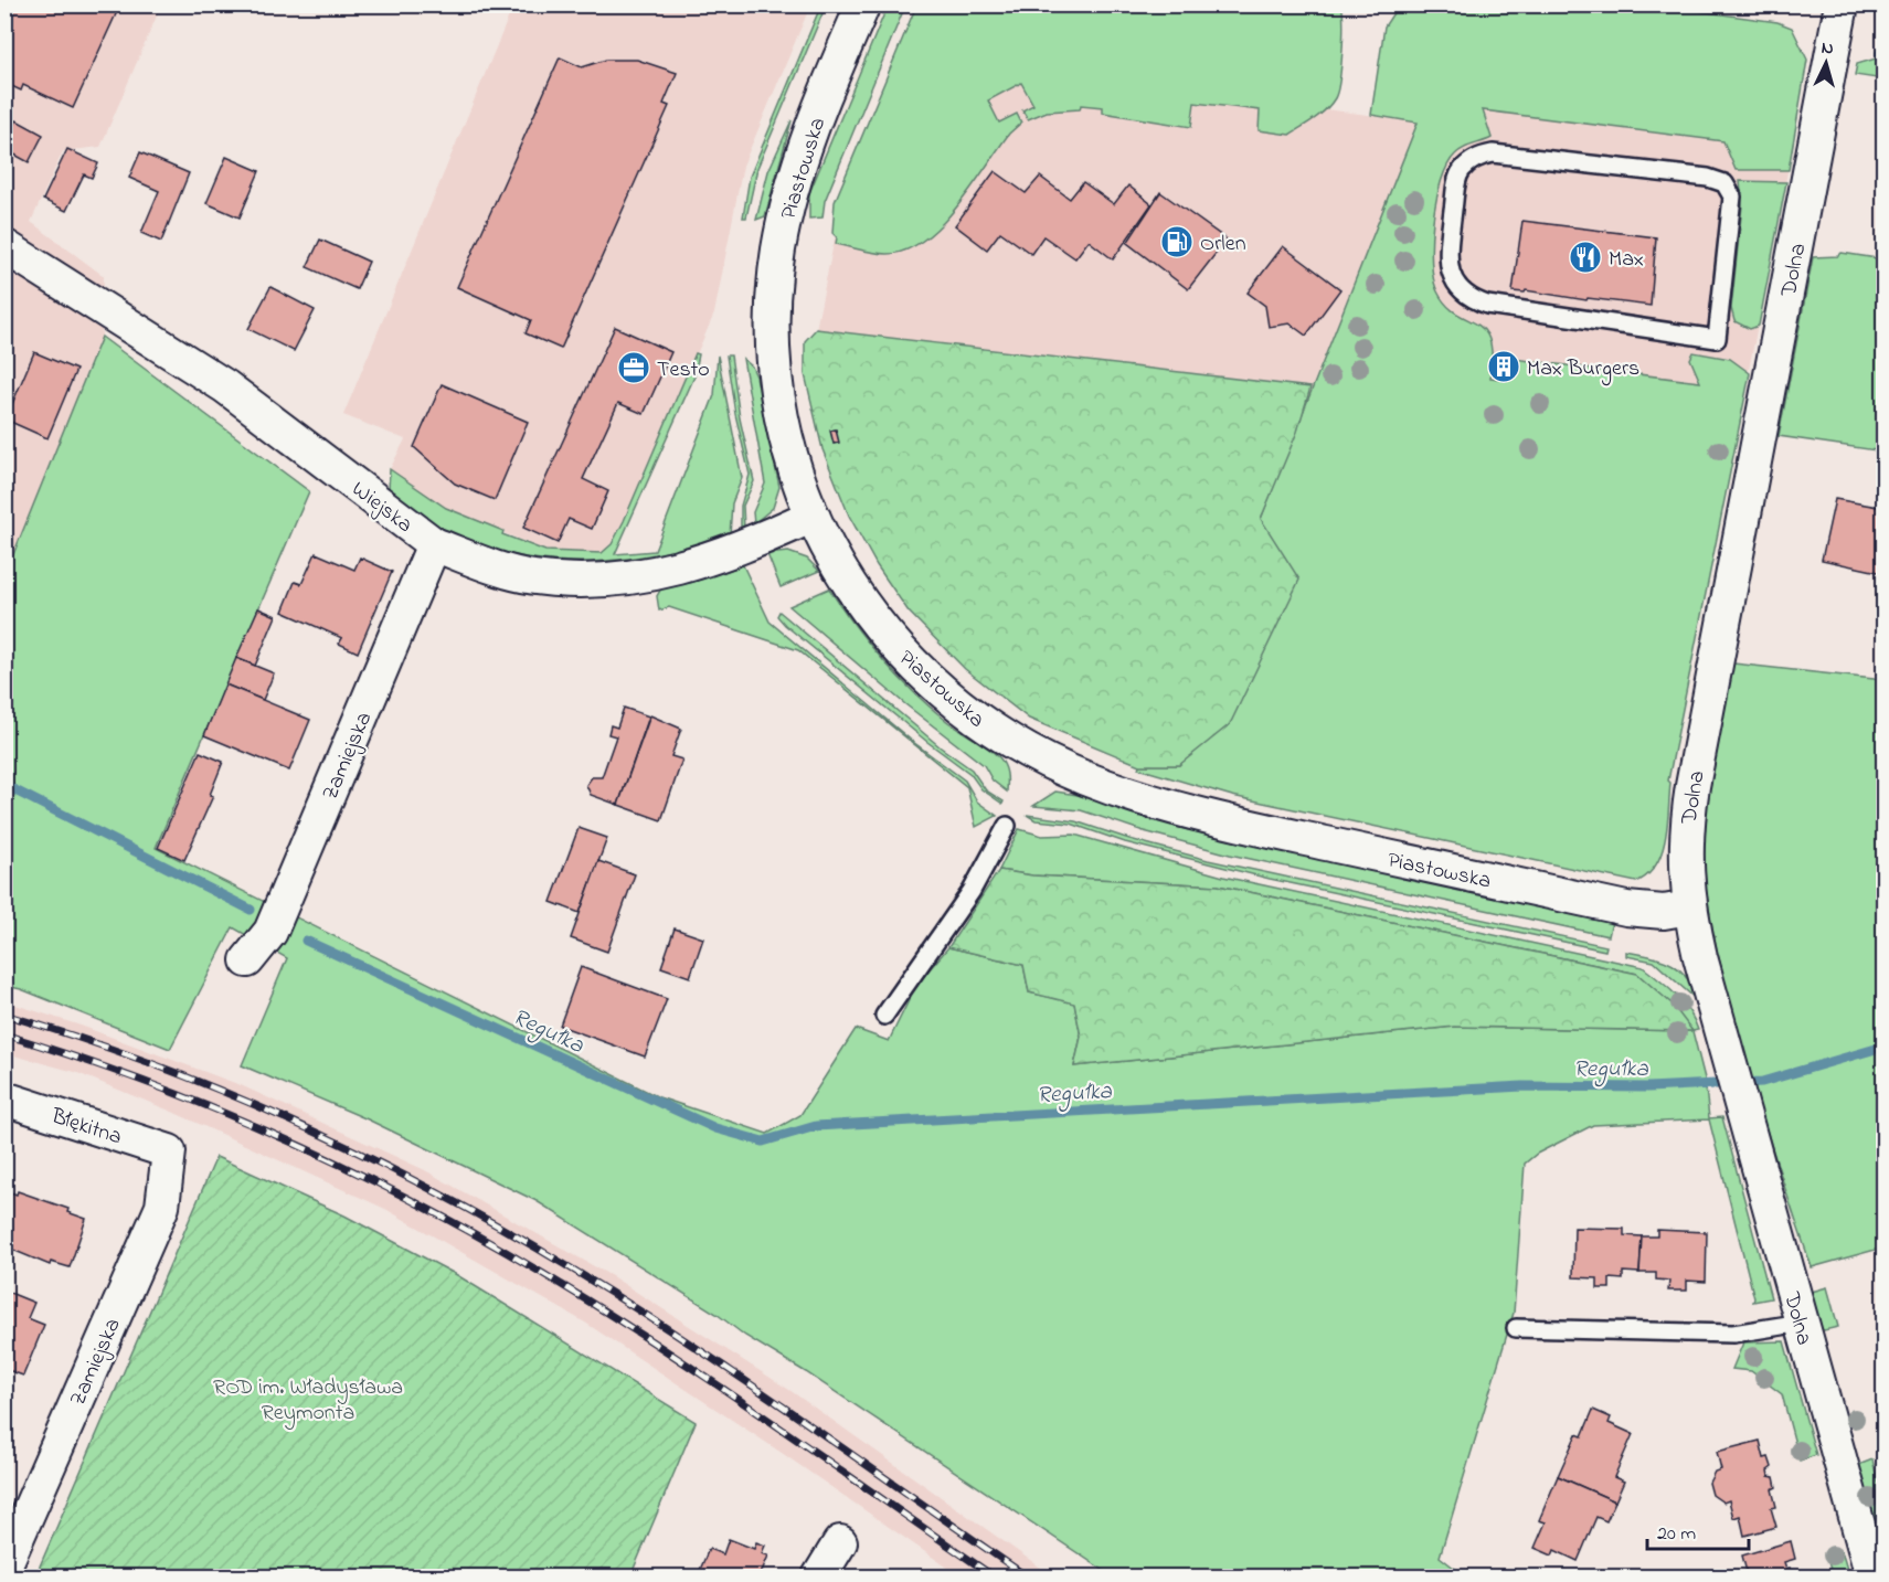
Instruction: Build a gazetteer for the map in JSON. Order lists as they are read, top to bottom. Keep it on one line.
{"streets":{"street":["Piastowska","Dolna","Wiejska","Zamiejska","Błękitna"]},"crossings":[["Piastowska","Dolna"],["Piastowska","Wiejska"],["Wiejska","Zamiejska"],["Zamiejska","Błękitna"]],"water":["Regułka"],"parks":["ROD im. Władysława Reymonta"],"places":{"fuel station":["Orlen"],"restaurant":["Max"],"building":["Max Burgers"],"office":["Testo"]},"scale_bar":"20 m","north":"top"}
